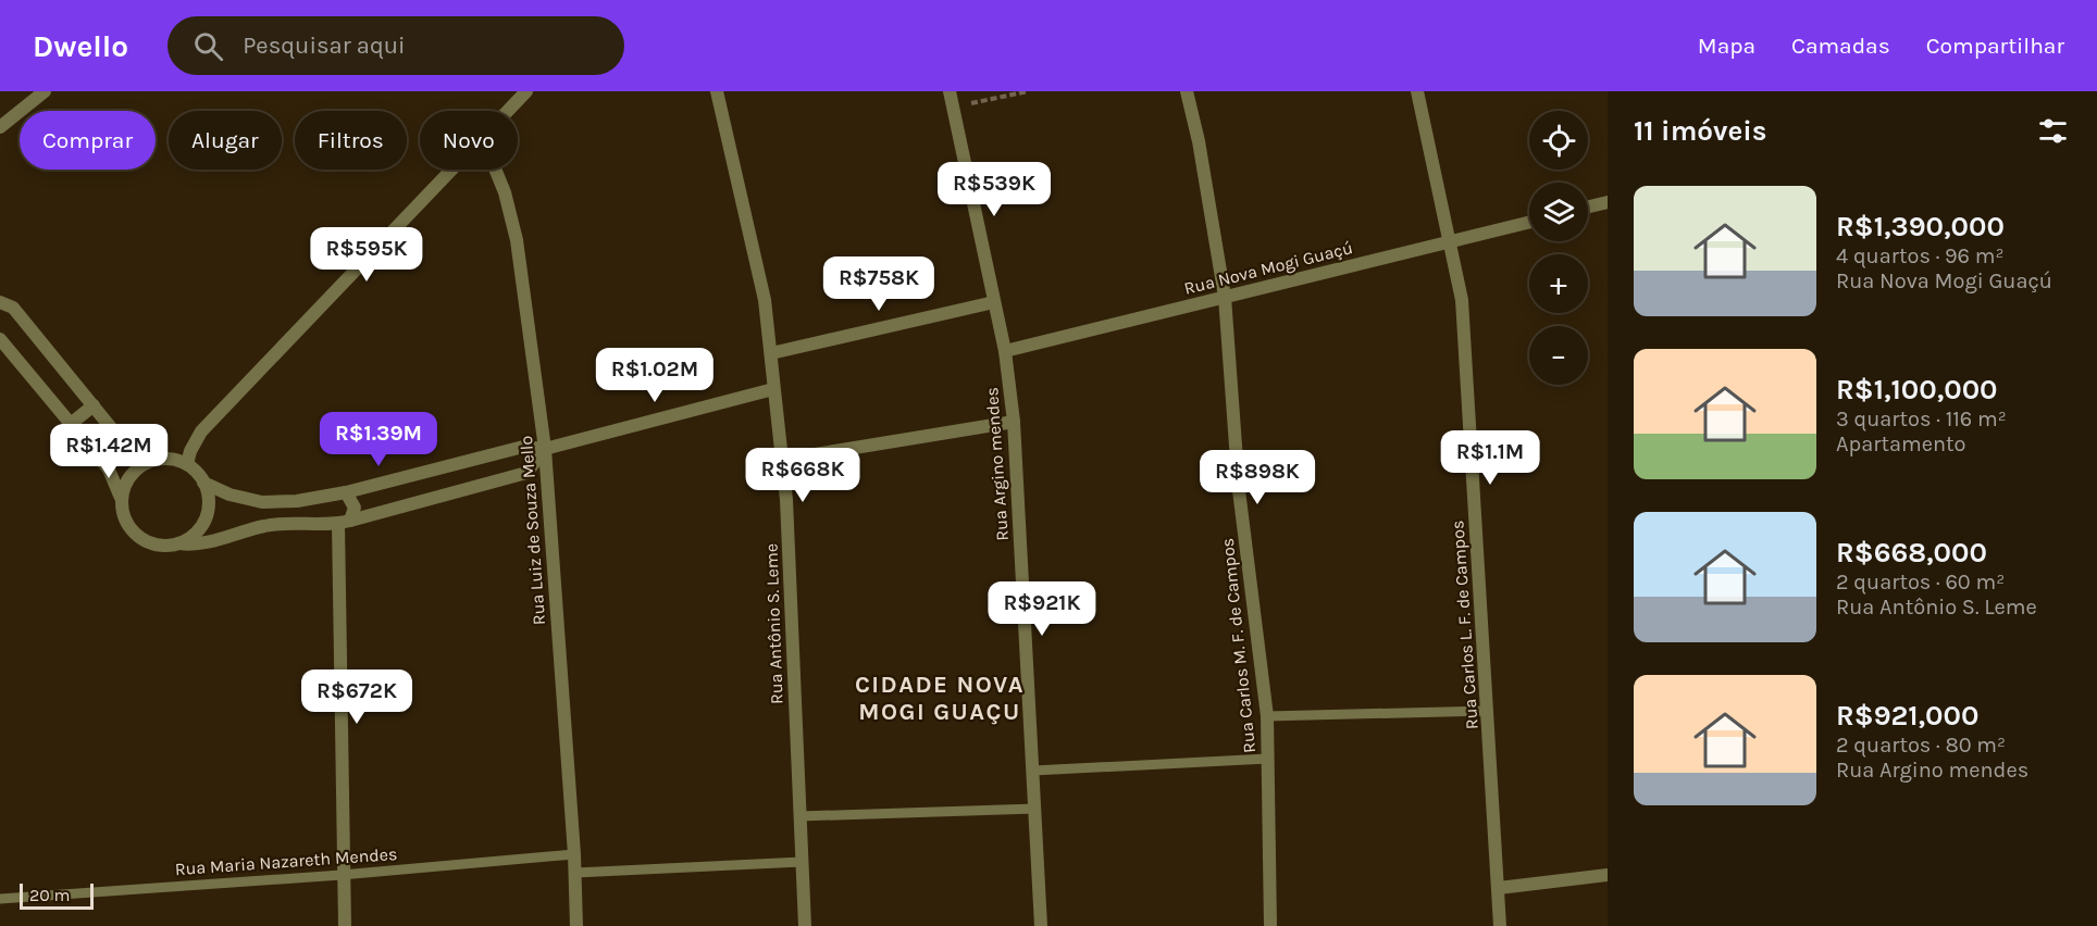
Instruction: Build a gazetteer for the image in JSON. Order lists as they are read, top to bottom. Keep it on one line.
{"streets":{"street":["Rua Nova Mogi Guaçú","Rua Argino mendes","Rua Luiz de Souza Mello","Rua Antônio S. Leme","Rua Carlos L. F. de Campos","Rua Carlos M. F. de Campos"],"lane":["Rua Maria Nazareth Mendes"]},"crossings":[["Rua Nova Mogi Guaçú","Rua Argino mendes"],["Rua Nova Mogi Guaçú","Rua Carlos L. F. de Campos"],["Rua Nova Mogi Guaçú","Rua Carlos M. F. de Campos"],["Rua Luiz de Souza Mello","Rua Maria Nazareth Mendes"]],"districts":["CIDADE NOVA MOGI GUAÇU"],"scale_bar":"20 m","page":{"header":"Dwello","search":"Pesquisar aqui","nav":["Mapa","Camadas","Compartilhar"],"heading":"11 imóveis","map_buttons":["+","−"],"chip":["Comprar","Alugar","Filtros","Novo"],"price":["R$539K","R$595K","R$758K","R$1.02M","R$1.39M","R$1.42M","R$1.1M","R$668K","R$898K","R$921K","R$672K"],"list":[{"name":"R$1,390,000","note":"4 quartos · 96 m² · Rua Nova Mogi Guaçú"},{"name":"R$1,100,000","note":"3 quartos · 116 m² · Apartamento"},{"name":"R$668,000","note":"2 quartos · 60 m² · Rua Antônio S. Leme"},{"name":"R$921,000","note":"2 quartos · 80 m² · Rua Argino mendes"}],"scale":"20 m"}}
